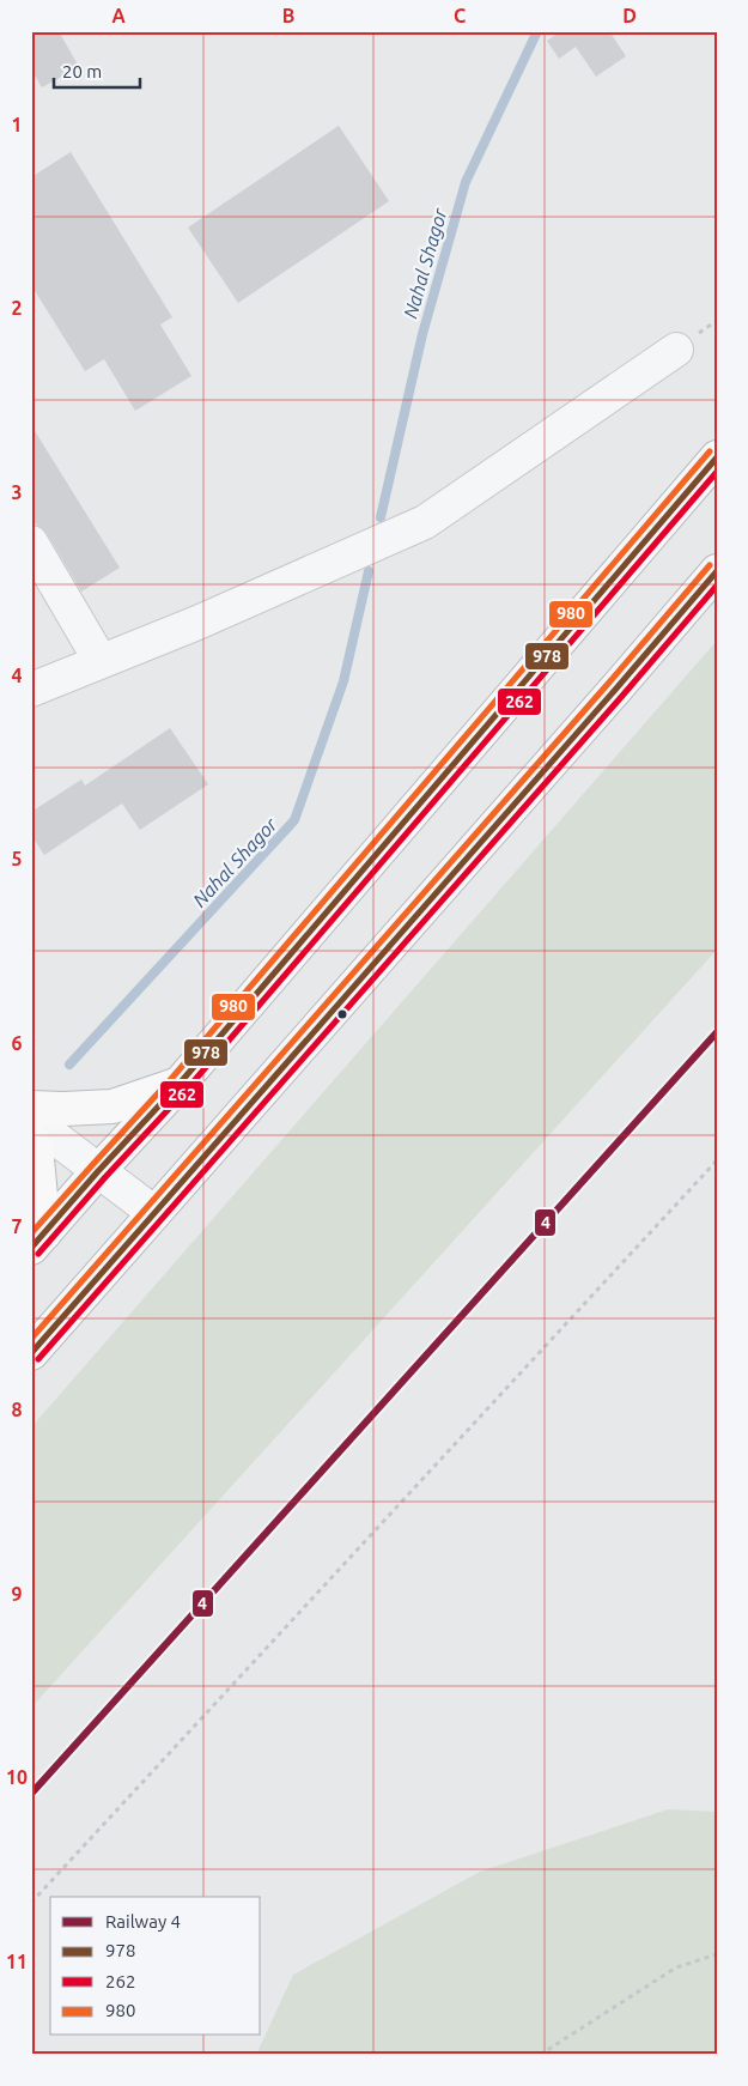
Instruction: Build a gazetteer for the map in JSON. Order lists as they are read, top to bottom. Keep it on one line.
{"water":["Nahal Shagor"],"lines":["transit line 980","transit line 978","transit line 262","rail line 4"],"legend":["Railway 4","978","262","980"],"scale_bar":"20 m","grid":{"columns":["A","B","C","D"],"rows":["1","2","3","4","5","6","7","8","9","10","11"]}}
